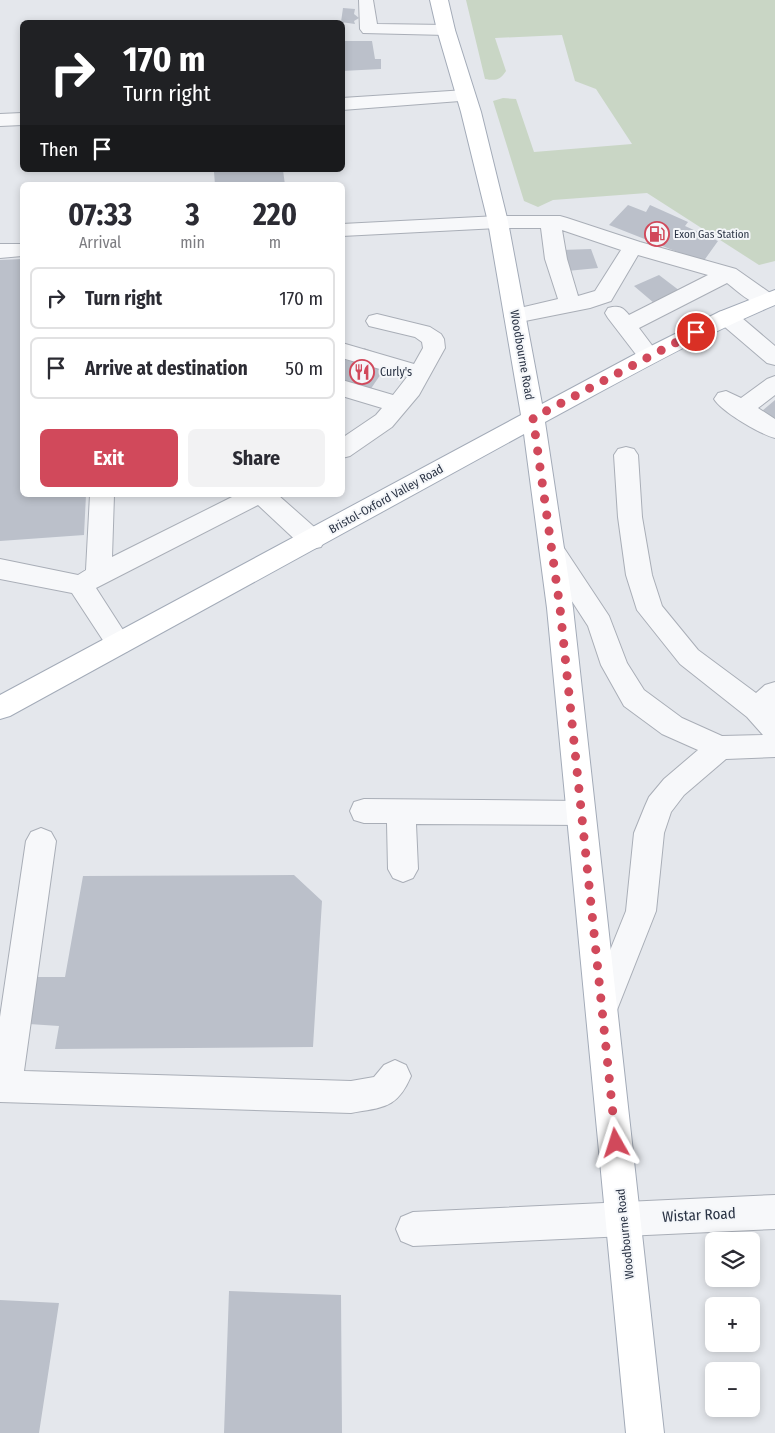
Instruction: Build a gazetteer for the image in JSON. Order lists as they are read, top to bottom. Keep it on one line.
{"streets":{"main road":["Woodbourne Road","Bristol-Oxford Valley Road"],"street":["Wistar Road"]},"crossings":[["Woodbourne Road","Bristol-Oxford Valley Road"],["Woodbourne Road","Wistar Road"]],"places":{"fuel station":["Exon Gas Station"],"restaurant":["Curly's"]},"page":{"turn":["170 m","Turn right"],"then":"Then","eta":["07:33","Arrival","3","min","220","m"],"list":[{"name":"Turn right","value":"170 m"},{"name":"Arrive at destination","value":"50 m"}],"buttons":["Exit","Share"],"map_buttons":["+","−"]}}
